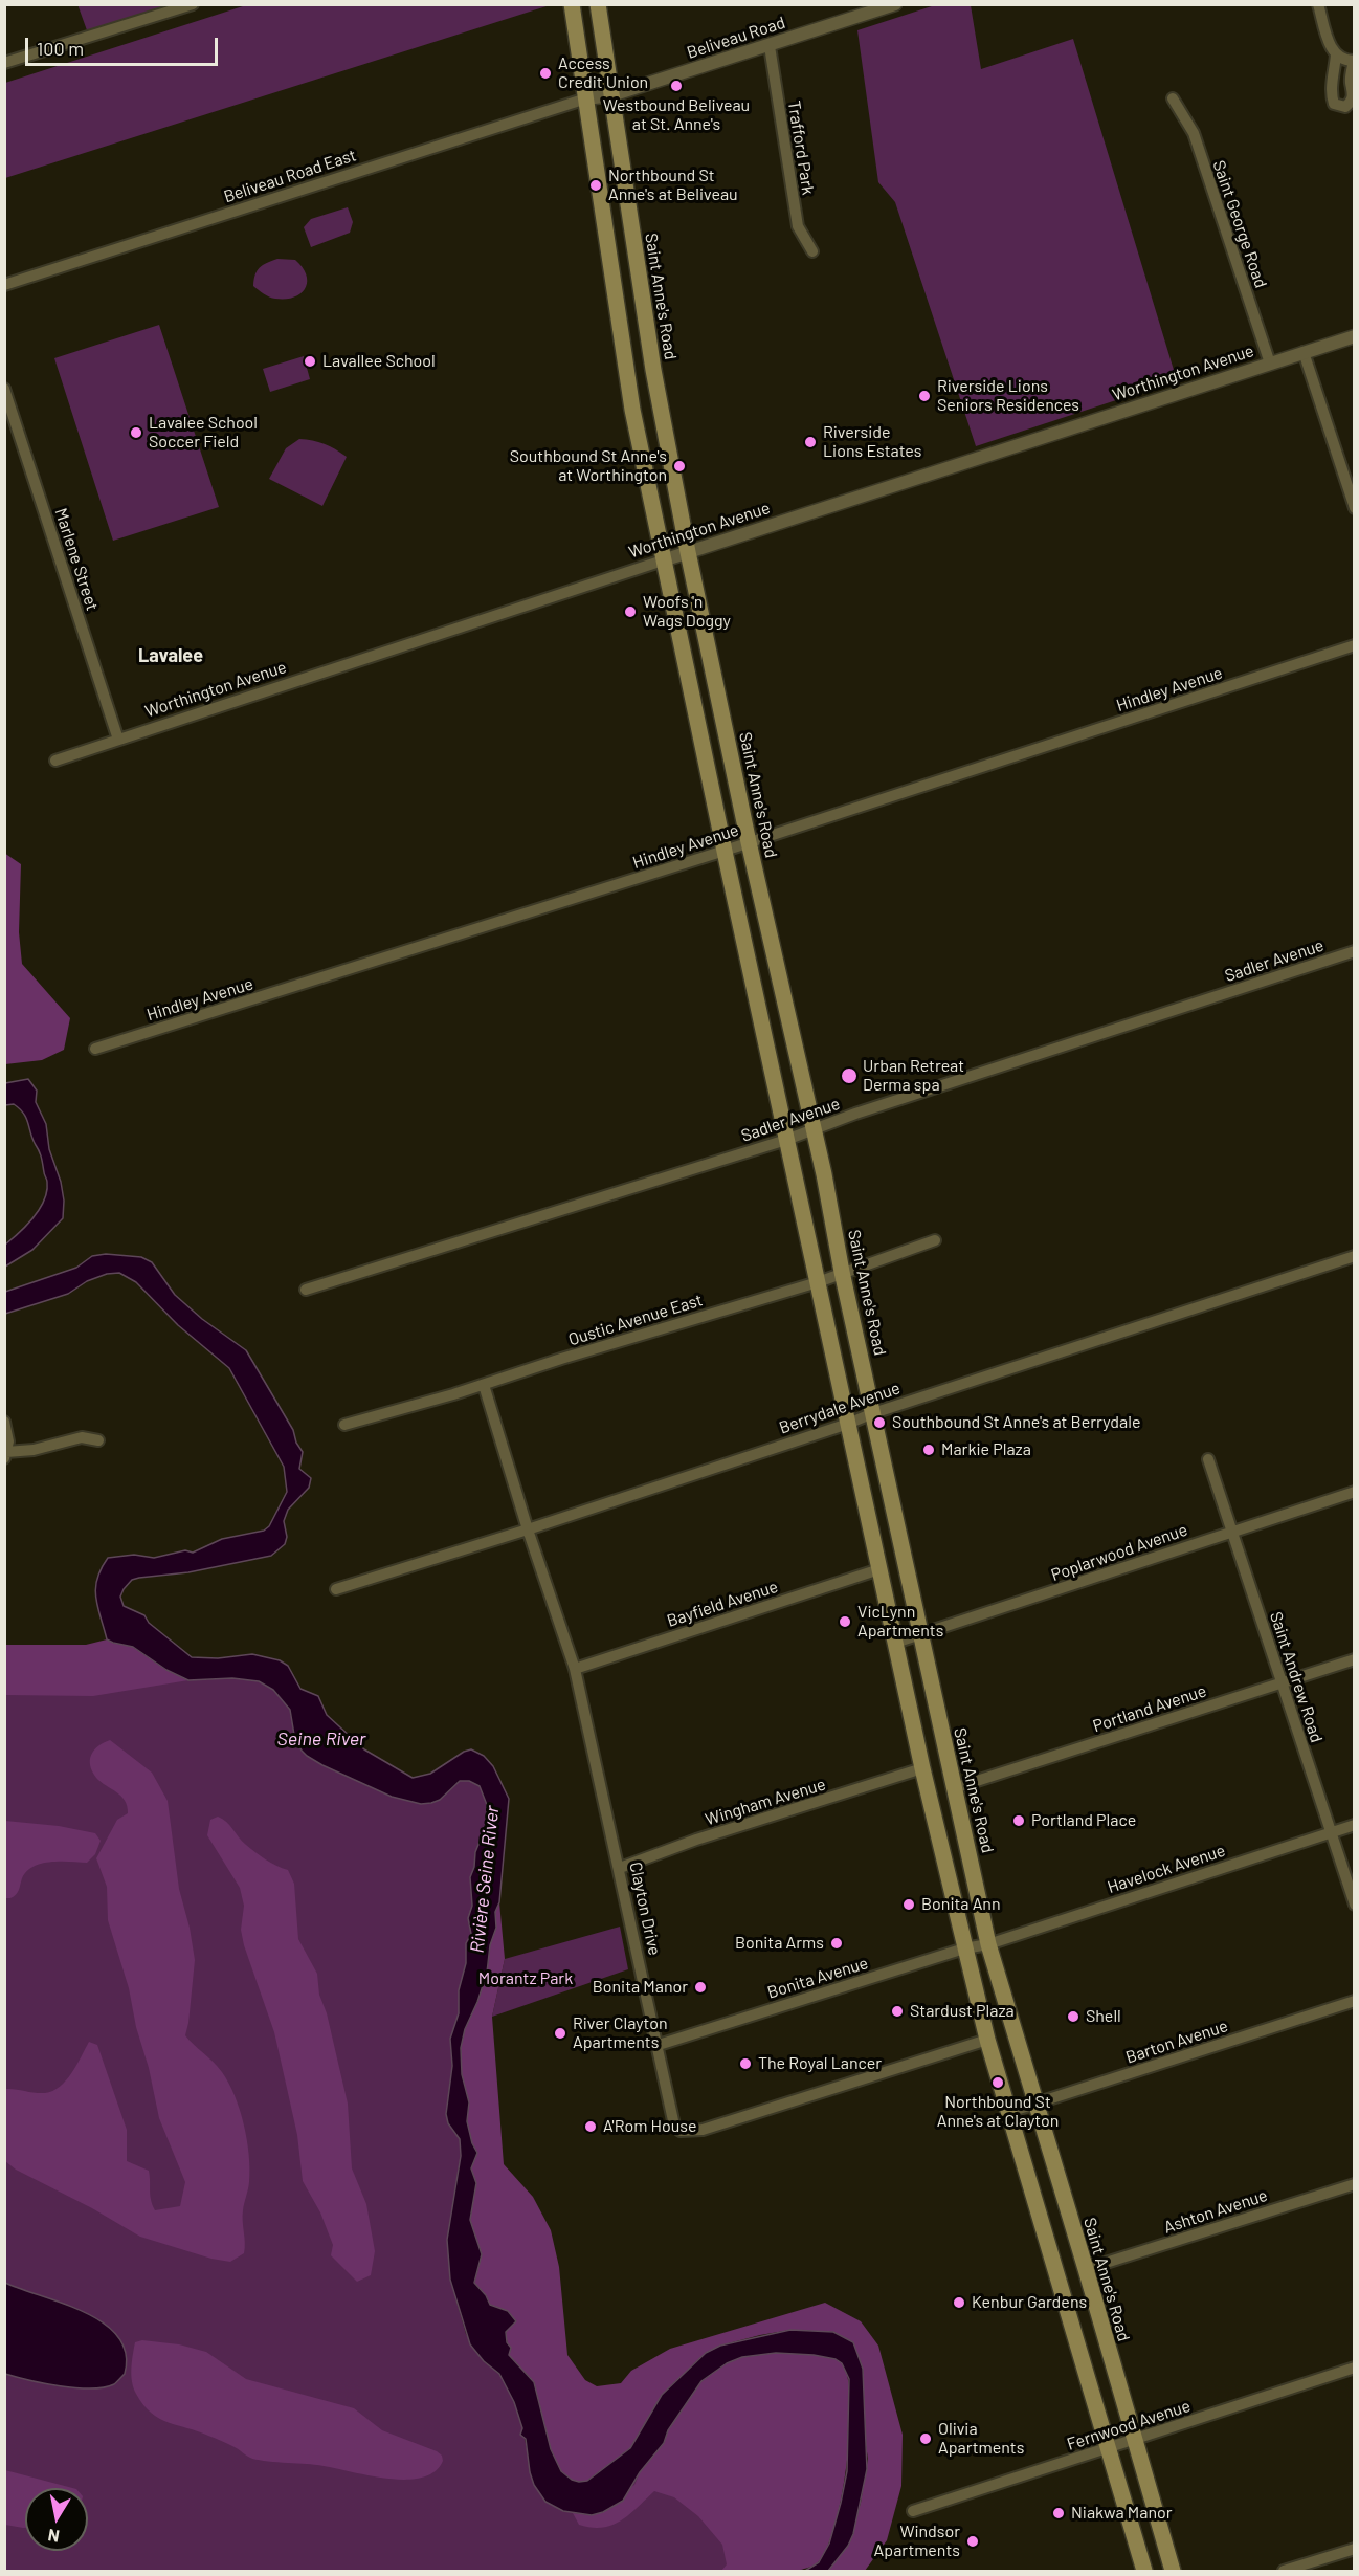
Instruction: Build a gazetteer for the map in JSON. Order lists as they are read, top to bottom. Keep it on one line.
{"streets":{"main road":["Saint Anne's Road"],"street":["Beliveau Road","Trafford Park","Beliveau Road East","Saint George Road","Worthington Avenue","Marlene Street","Hindley Avenue","Sadler Avenue","Oustic Avenue East","Berrydale Avenue","Poplarwood Avenue","Bayfield Avenue","Saint Andrew Road","Portland Avenue","Wingham Avenue","Havelock Avenue","Clayton Drive","Bonita Avenue","Barton Avenue","Ashton Avenue","Fernwood Avenue"]},"crossings":[["Beliveau Road","Trafford Park"],["Beliveau Road","Beliveau Road East"],["Beliveau Road","Saint Anne's Road"],["Saint George Road","Worthington Avenue"],["Saint Anne's Road","Worthington Avenue"],["Saint Anne's Road","Hindley Avenue"],["Saint Anne's Road","Sadler Avenue"],["Saint Anne's Road","Oustic Avenue East"],["Saint Anne's Road","Berrydale Avenue"],["Saint Anne's Road","Poplarwood Avenue"],["Saint Anne's Road","Portland Avenue"],["Saint Anne's Road","Havelock Avenue"],["Saint Anne's Road","Bonita Avenue"],["Saint Anne's Road","Barton Avenue"],["Saint Anne's Road","Ashton Avenue"],["Saint Anne's Road","Fernwood Avenue"],["Worthington Avenue","Marlene Street"],["Oustic Avenue East","Clayton Drive"],["Berrydale Avenue","Clayton Drive"],["Poplarwood Avenue","Saint Andrew Road"],["Bayfield Avenue","Clayton Drive"],["Saint Andrew Road","Portland Avenue"],["Saint Andrew Road","Havelock Avenue"],["Wingham Avenue","Clayton Drive"],["Havelock Avenue","Bonita Avenue"],["Clayton Drive","Bonita Avenue"]],"districts":["Lavalee"],"water":["Seine River","Rivière Seine River"],"parks":["Morantz Park"],"places":["Access Credit Union","Westbound Beliveau at St. Anne's","Northbound St Anne's at Beliveau","Lavallee School","Riverside Lions Seniors Residences","Lavalee School Soccer Field","Riverside Lions Estates","Southbound St Anne's at Worthington","Woofs 'n Wags Doggy","Urban Retreat Derma spa","Southbound St Anne's at Berrydale","Markie Plaza","VicLynn Apartments","Portland Place","Bonita Ann","Bonita Arms","Bonita Manor","Stardust Plaza","Shell","River Clayton Apartments","The Royal Lancer","Northbound St Anne's at Clayton","A'Rom House","Kenbur Gardens","Olivia Apartments","Niakwa Manor","Windsor Apartments"],"scale_bar":"100 m","north":"bottom"}
